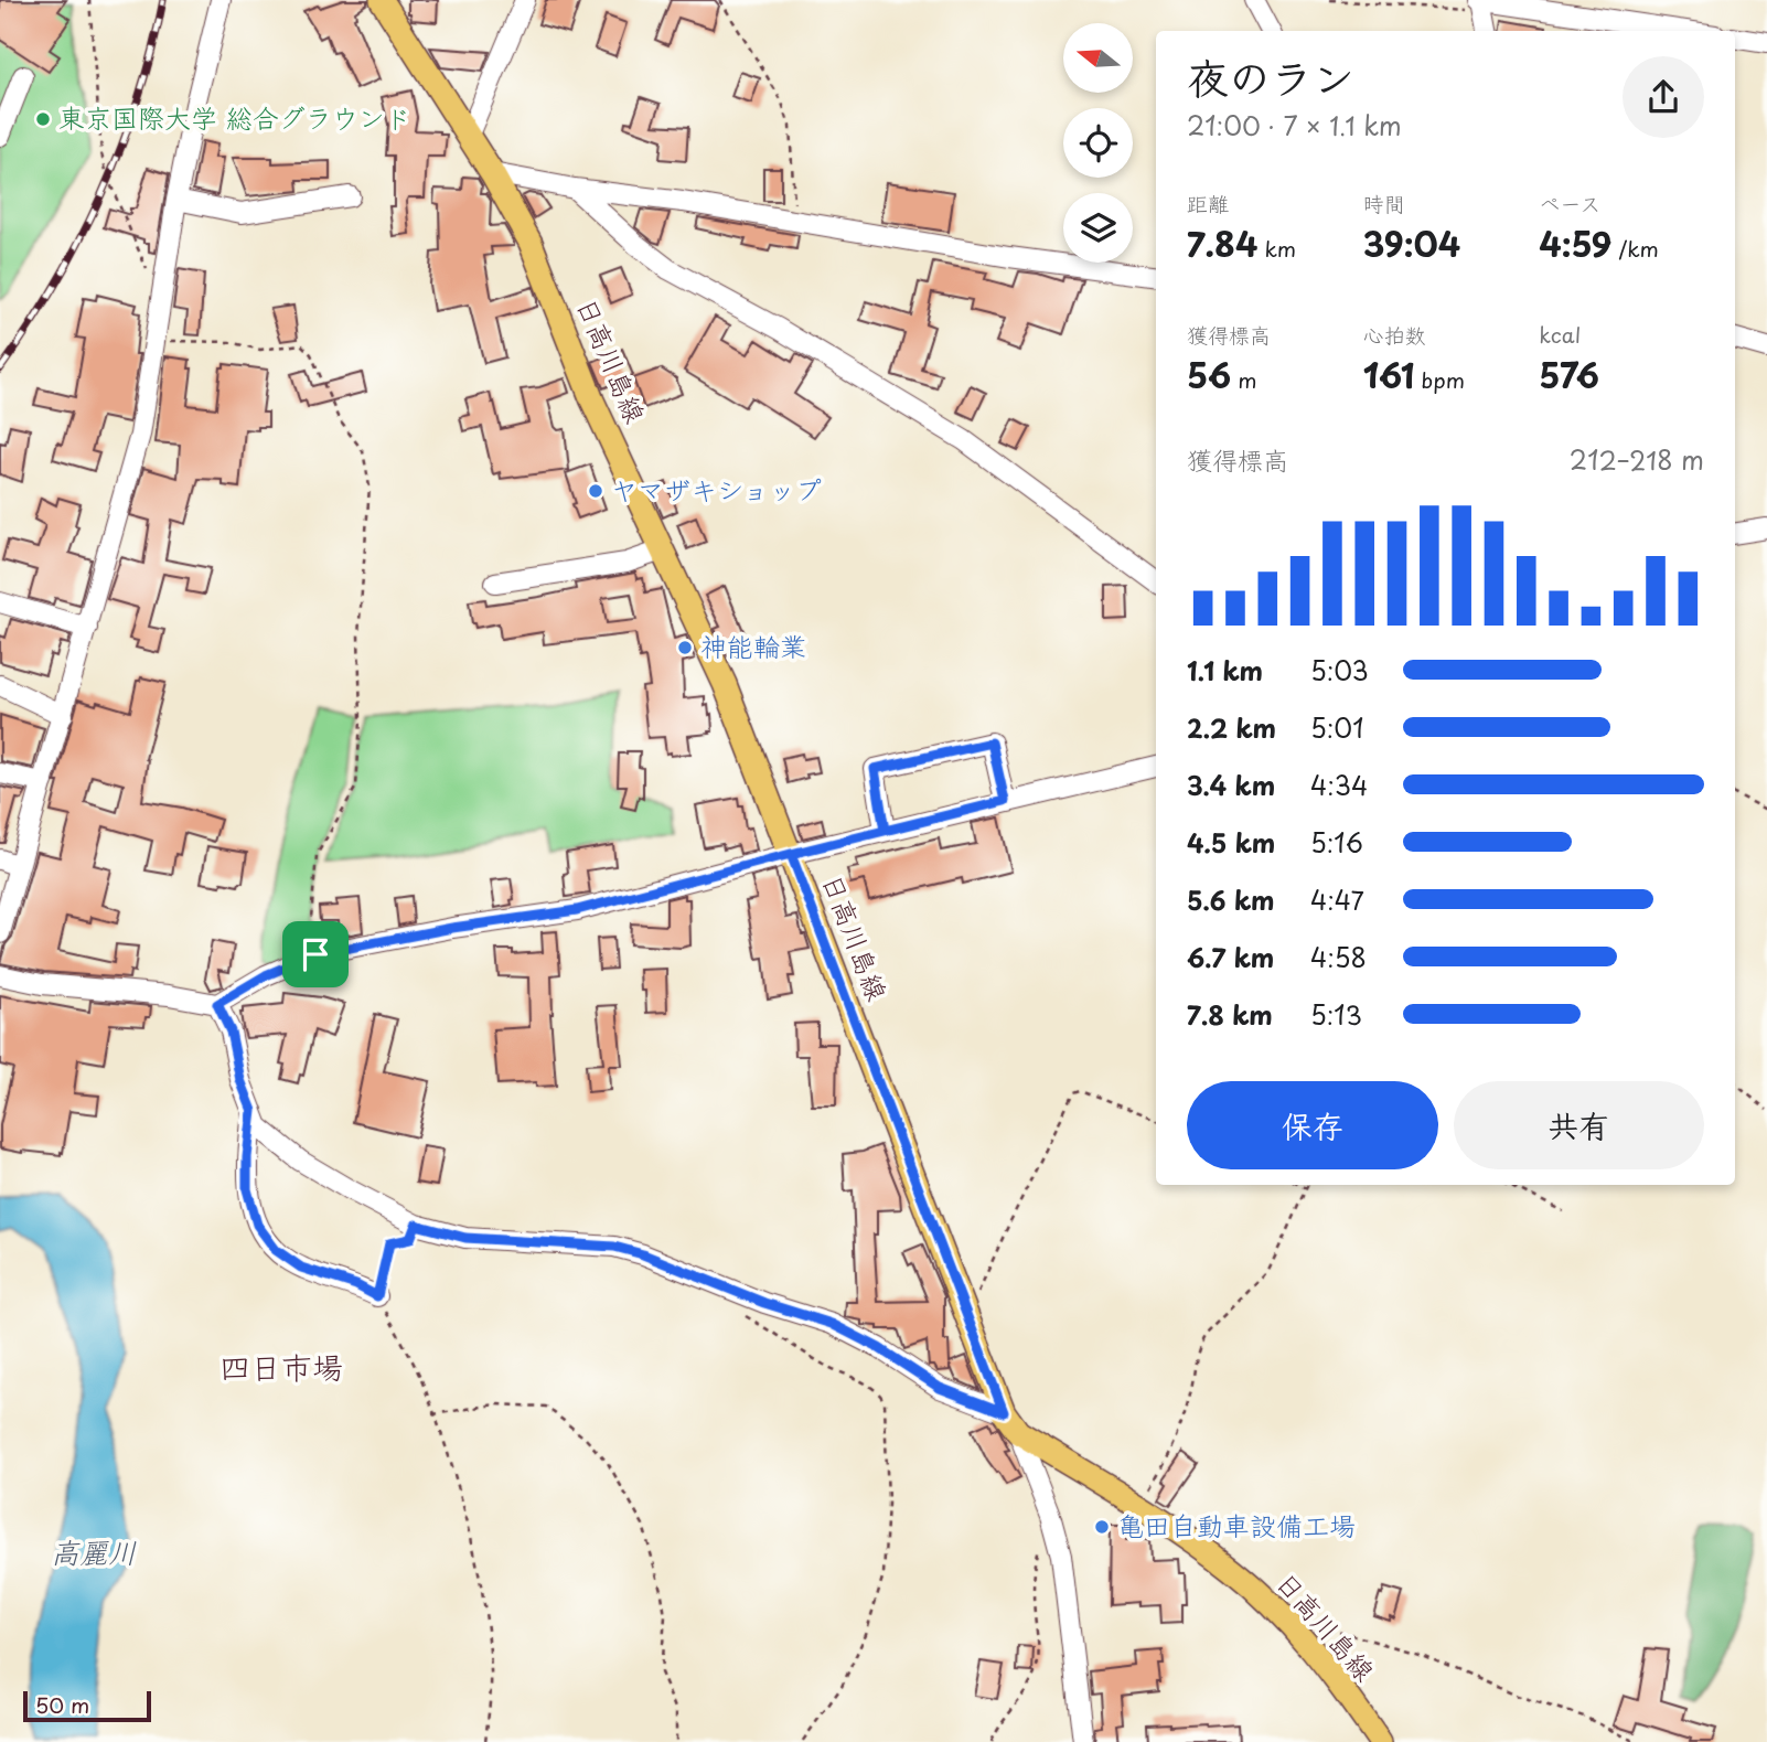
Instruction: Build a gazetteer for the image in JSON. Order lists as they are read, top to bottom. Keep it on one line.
{"streets":{"main road":["日高川島線"]},"districts":["四日市場"],"water":["高麗川"],"places":["東京国際大学 総合グラウンド","ヤマザキショップ","神能輪業","亀田自動車設備工場"],"scale_bar":"50 m","north":"left","page":{"heading":["夜のラン","21:00 · 7 × 1.1 km"],"stats":[["距離","7.84 km"],["時間","39:04"],["ペース","4:59 /km"],["獲得標高","56 m"],["心拍数","161 bpm"],["kcal","576"]],"chart":["獲得標高","212–218 m"],"list":[{"name":"1.1 km","note":"5:03"},{"name":"2.2 km","note":"5:01"},{"name":"3.4 km","note":"4:34"},{"name":"4.5 km","note":"5:16"},{"name":"5.6 km","note":"4:47"},{"name":"6.7 km","note":"4:58"},{"name":"7.8 km","note":"5:13"}],"buttons":["保存","共有"],"scale":"50 m"}}
